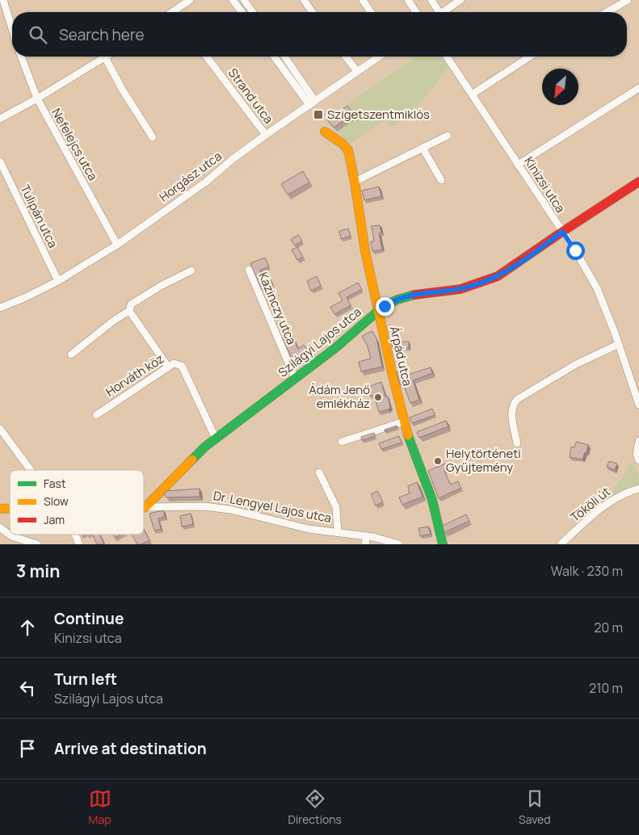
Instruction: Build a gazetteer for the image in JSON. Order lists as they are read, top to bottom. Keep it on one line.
{"streets":{"street":["Strand utca","Nefelejcs utca","Horgász utca","Kinizsi utca","Tulipán utca","Kazinczy utca","Szilágyi Lajos utca","Árpád utca","Horváth köz","Tököli út","Dr. Lengyel Lajos utca"]},"crossings":[["Strand utca","Horgász utca"],["Nefelejcs utca","Horgász utca"],["Horgász utca","Tulipán utca"],["Kinizsi utca","Szilágyi Lajos utca"],["Kazinczy utca","Szilágyi Lajos utca"],["Szilágyi Lajos utca","Árpád utca"],["Szilágyi Lajos utca","Horváth köz"],["Szilágyi Lajos utca","Dr. Lengyel Lajos utca"]],"places":{"transit":["Szigetszentmiklós"],"other":["Ádám Jenő emlékház","Helytörténeti Gyűjtemény"]},"legend":["Fast","Slow","Jam"],"north":"bottom left","page":{"search":"Search here","heading":["3 min","Walk · 230 m"],"list":[["Continue","Kinizsi utca","20 m"],["Turn left","Szilágyi Lajos utca","210 m"],"Arrive at destination"],"nav":["Map","Directions","Saved"]}}
